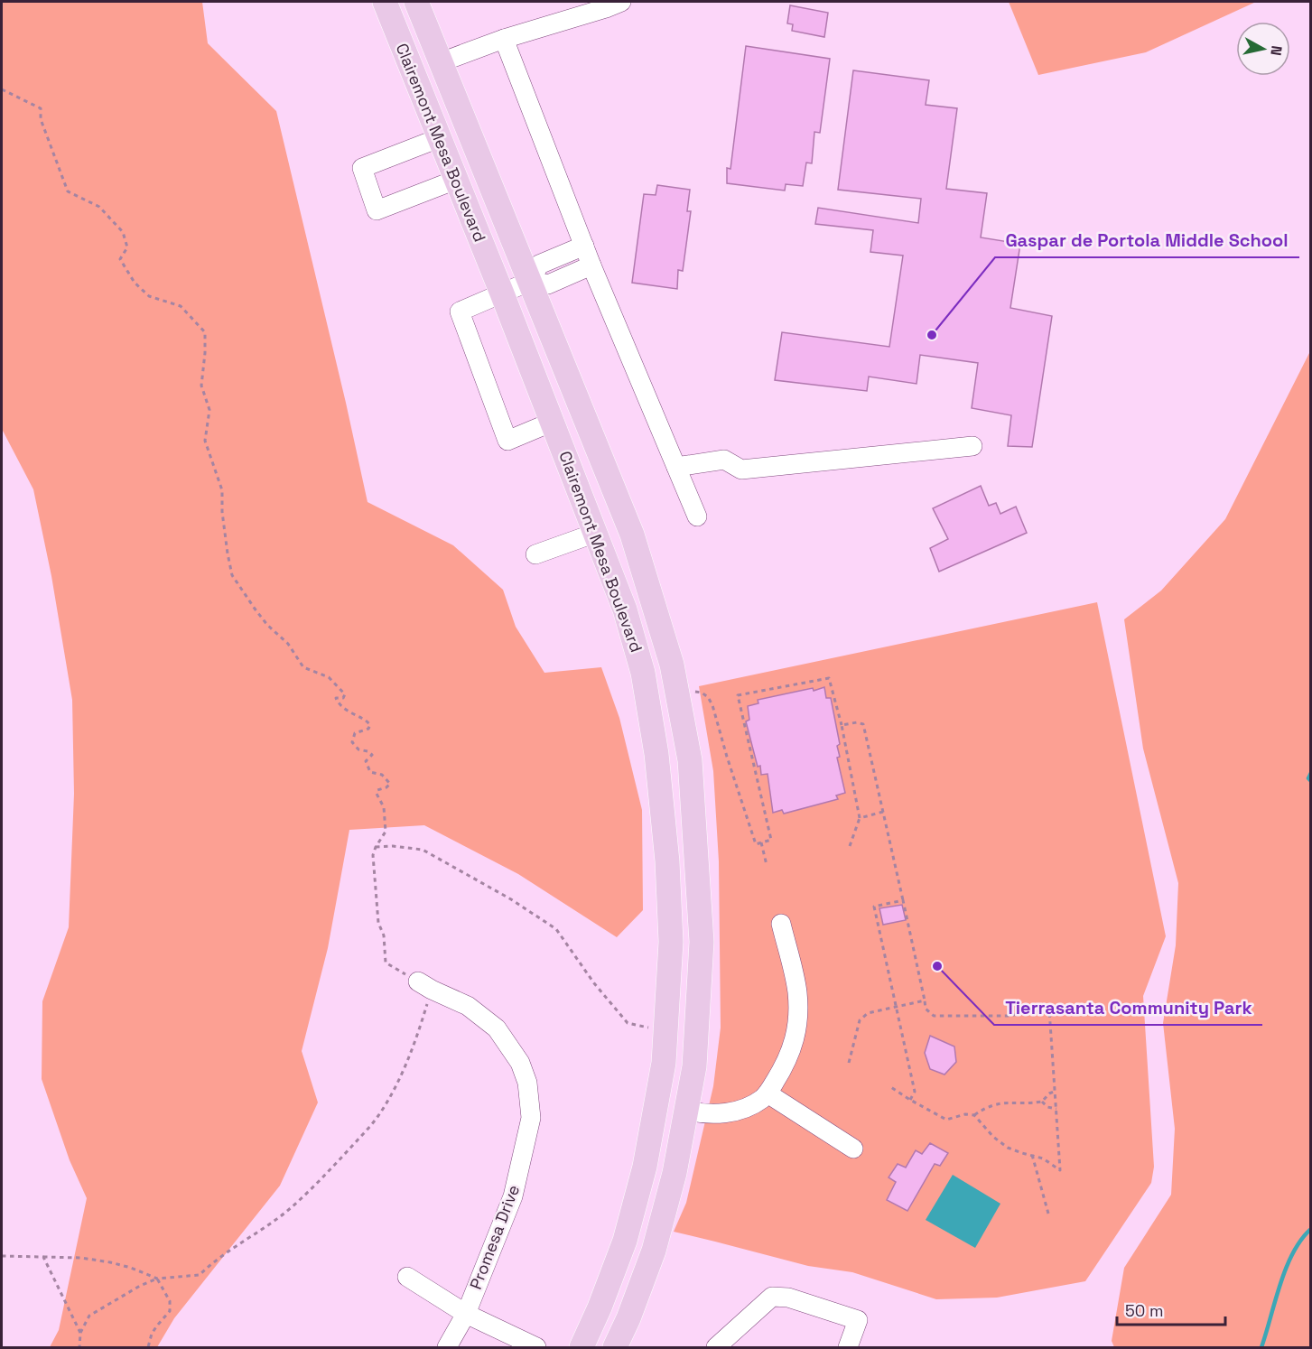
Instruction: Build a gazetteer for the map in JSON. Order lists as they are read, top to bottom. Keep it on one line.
{"streets":{"main road":["Clairemont Mesa Boulevard"],"street":["Promesa Drive"]},"places":["Gaspar de Portola Middle School","Tierrasanta Community Park"],"scale_bar":"50 m","north":"right"}
